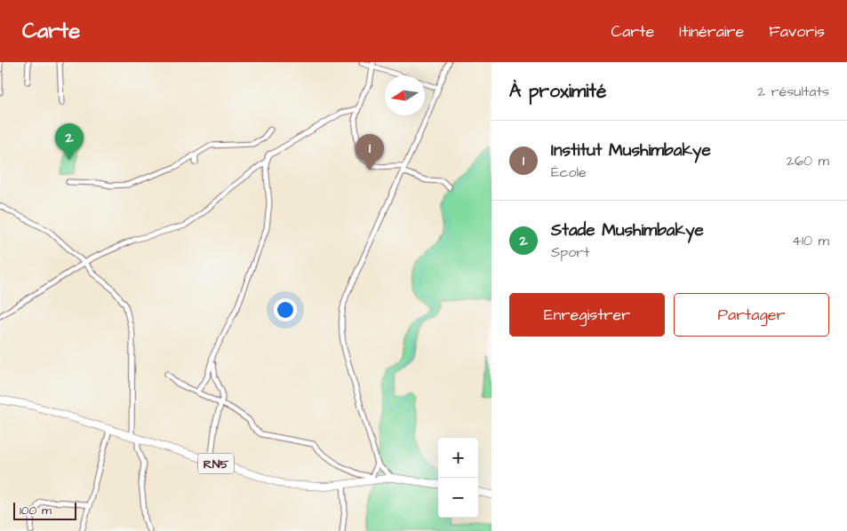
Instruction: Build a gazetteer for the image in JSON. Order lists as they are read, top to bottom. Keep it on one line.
{"streets":{"highway":["RN5"]},"scale_bar":"100 m","north":"left","page":{"header":"Carte","nav":["Carte","Itinéraire","Favoris"],"heading":["À proximité","2 résultats"],"list":[{"mark":"1","name":"Institut Mushimbakye","note":"École","value":"260 m"},{"mark":"2","name":"Stade Mushimbakye","note":"Sport","value":"410 m"}],"pins":["2","1"],"buttons":["Enregistrer","Partager"],"map_buttons":["+","−"],"scale":"100 m"}}
